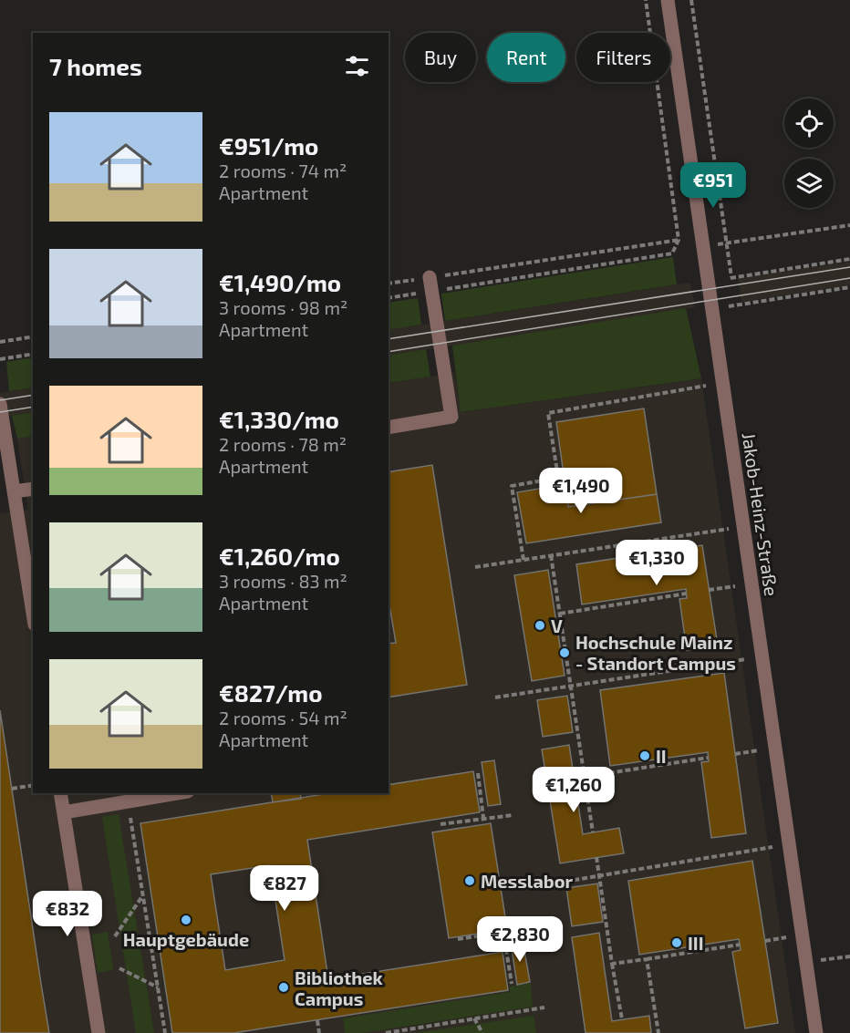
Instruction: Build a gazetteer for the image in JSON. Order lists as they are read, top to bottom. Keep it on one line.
{"streets":{"street":["Jakob-Heinz-Straße"]},"places":["V","Hochschule Mainz - Standort Campus","II","Messlabor","Hauptgebäude","III","Bibliothek Campus"],"page":{"chip":["Buy","Rent","Filters"],"heading":"7 homes","list":[{"name":"€951/mo","note":"2 rooms · 74 m² · Apartment"},{"name":"€1,490/mo","note":"3 rooms · 98 m² · Apartment"},{"name":"€1,330/mo","note":"2 rooms · 78 m² · Apartment"},{"name":"€1,260/mo","note":"3 rooms · 83 m² · Apartment"},{"name":"€827/mo","note":"2 rooms · 54 m² · Apartment"}],"price":["€951","€1,490","€1,330","€1,260","€827","€832","€2,830"]}}
